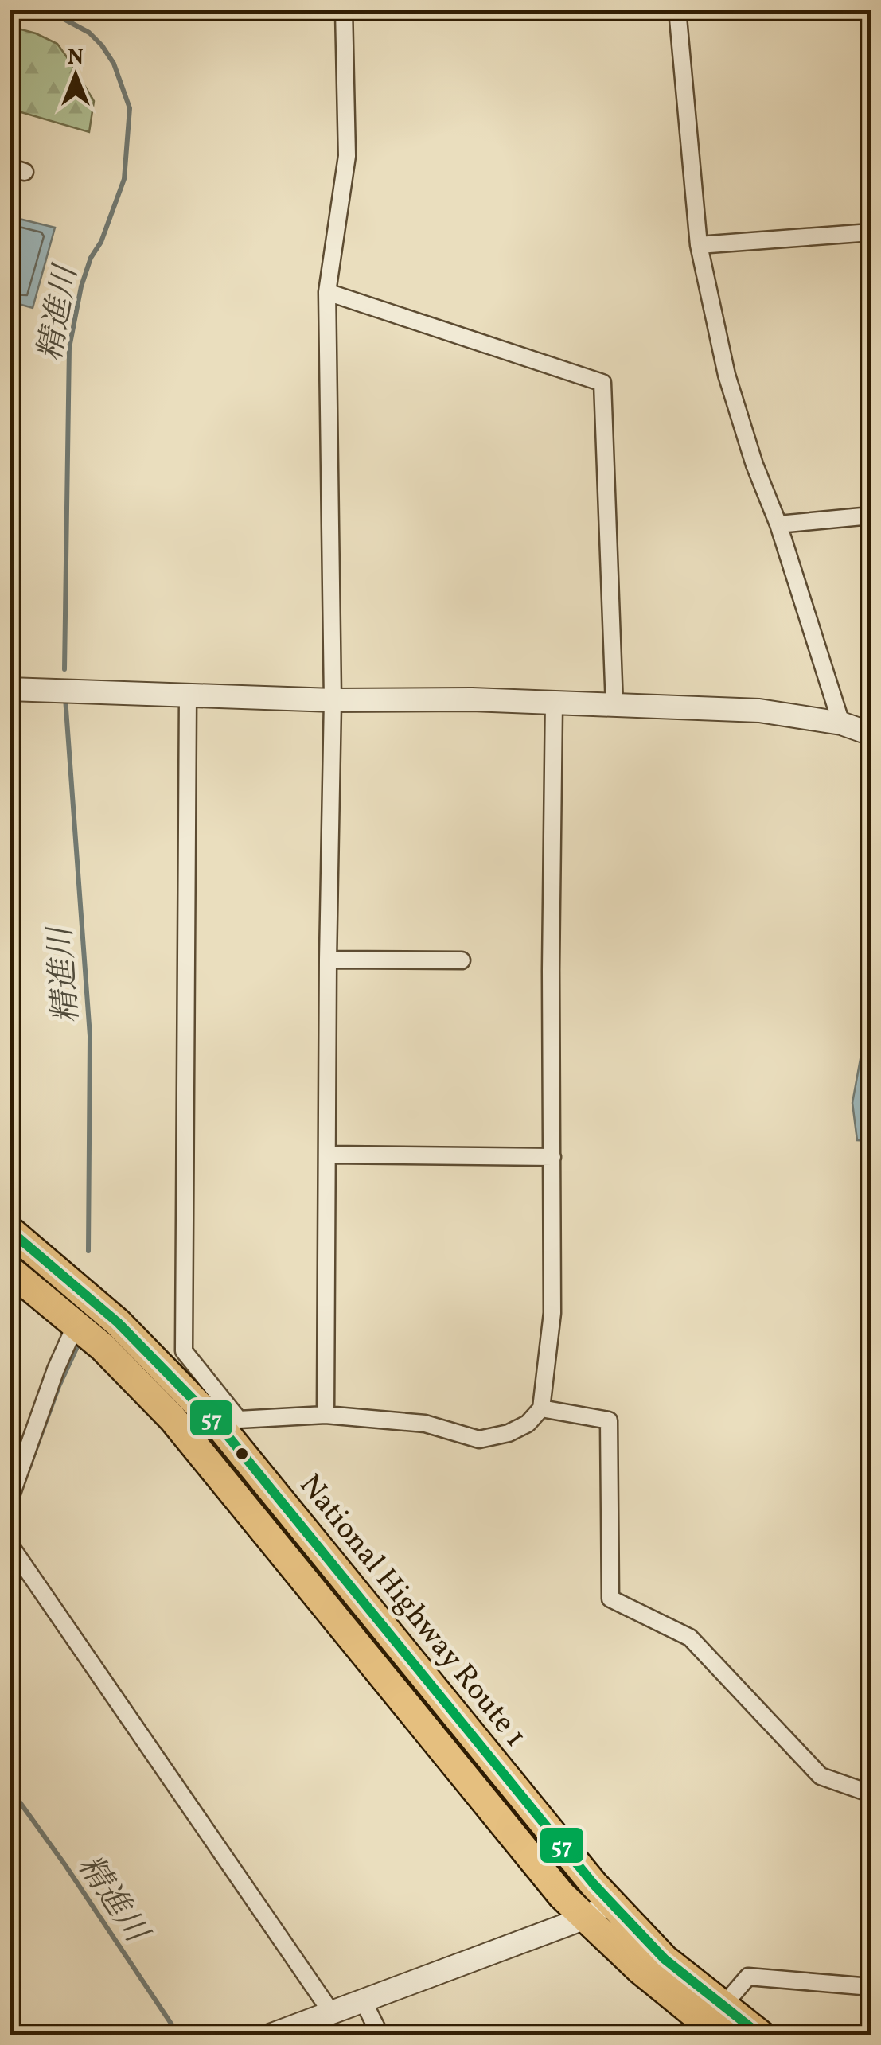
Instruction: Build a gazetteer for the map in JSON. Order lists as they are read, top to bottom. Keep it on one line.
{"streets":{"highway":["National Highway Route 1"]},"water":["精進川"],"lines":["transit line 57"],"north":"top"}
